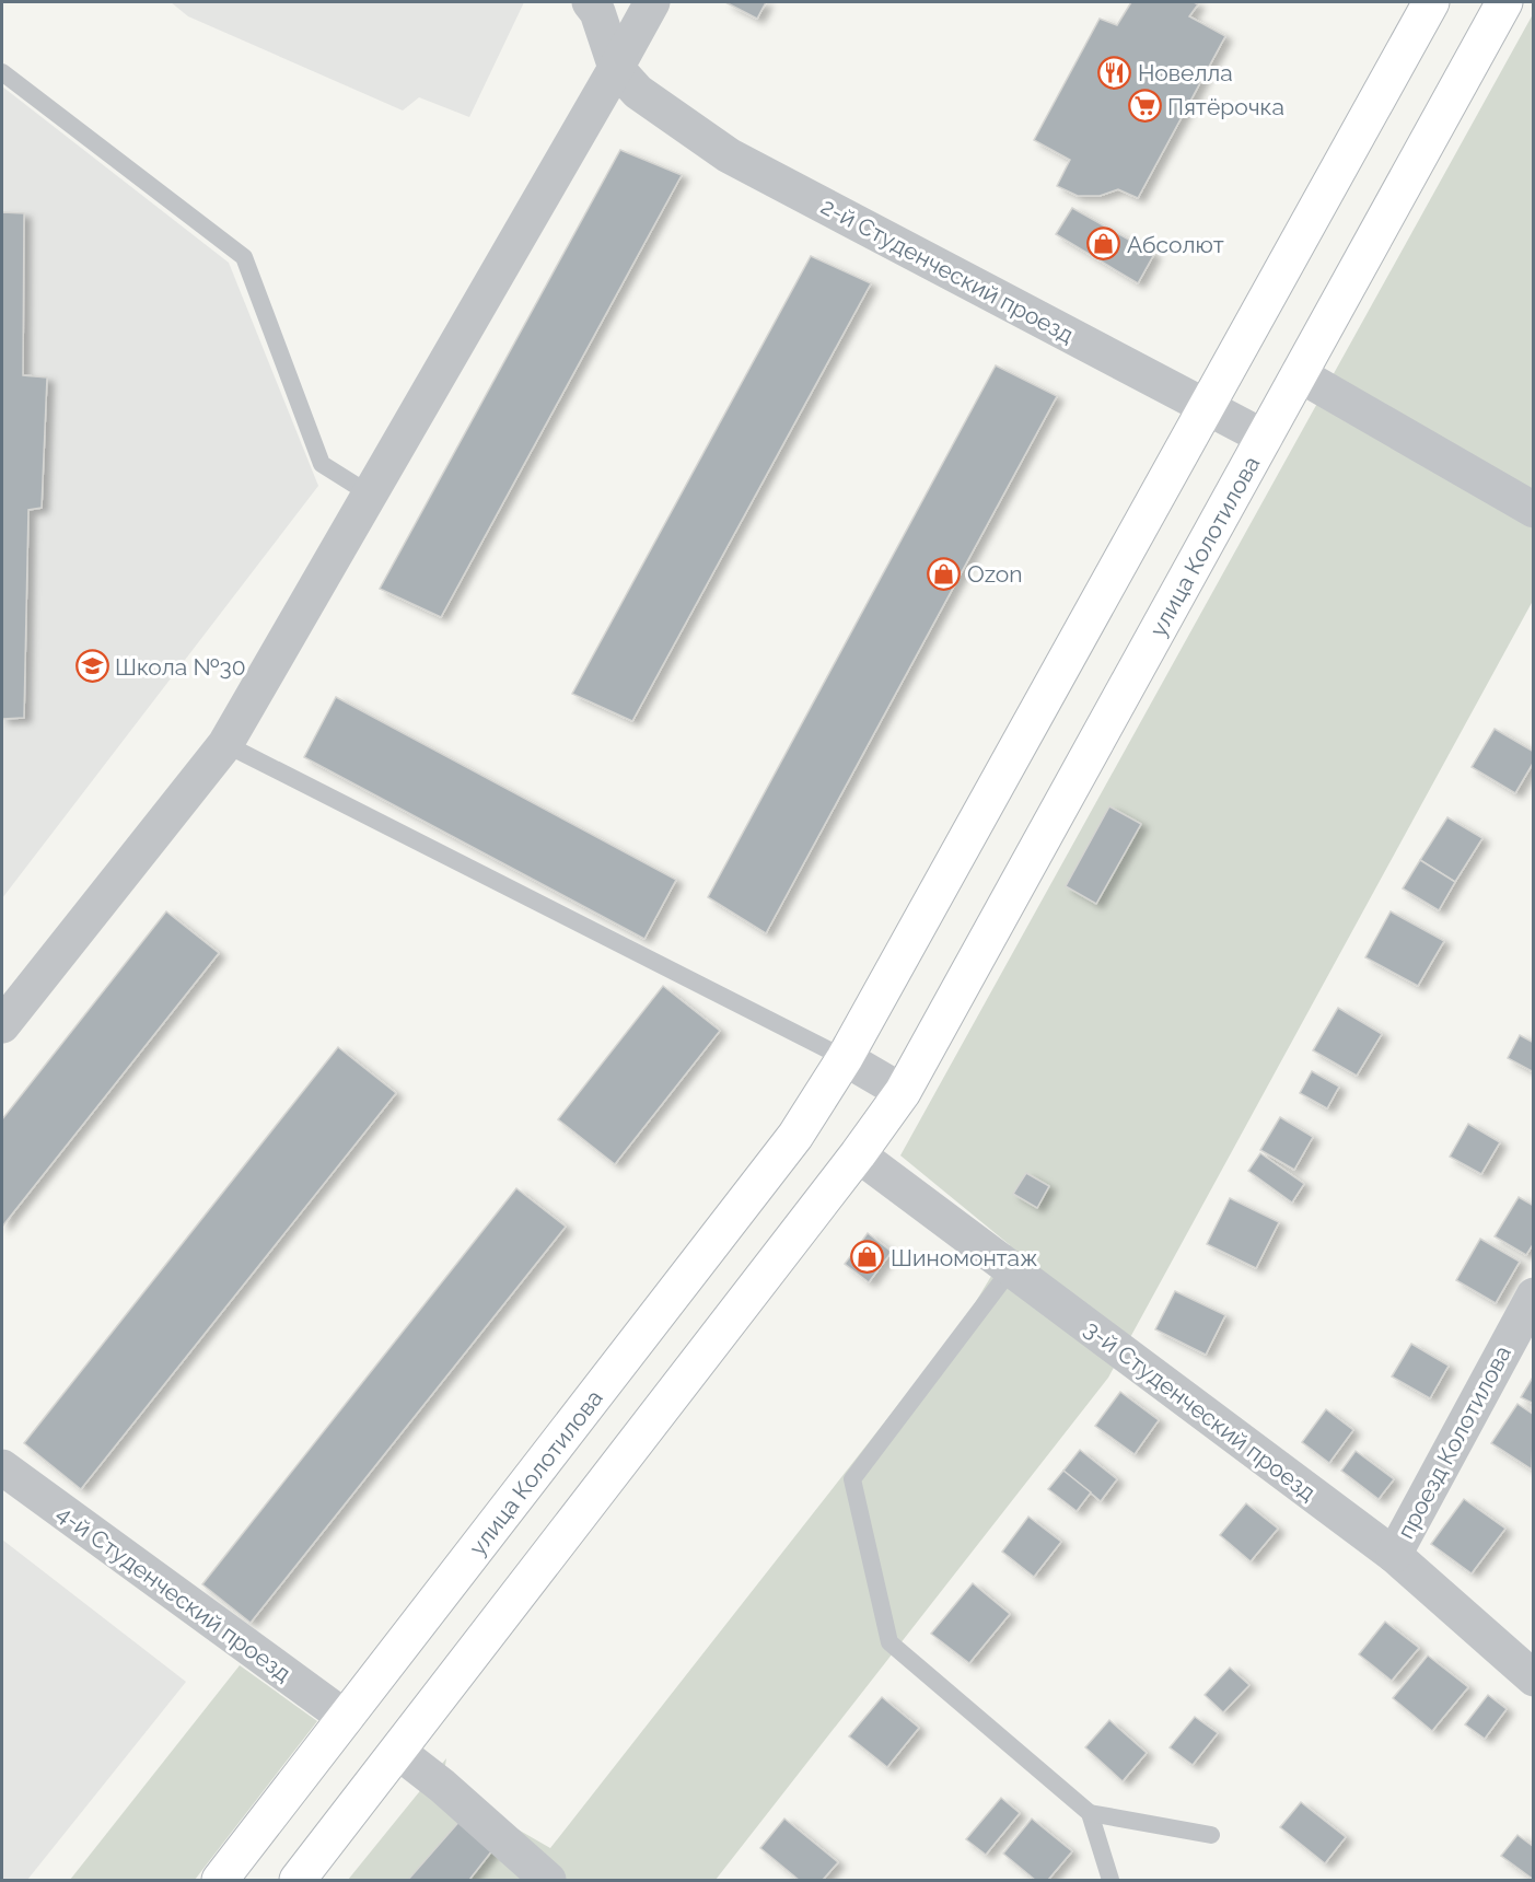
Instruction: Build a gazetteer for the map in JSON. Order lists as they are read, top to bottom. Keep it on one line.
{"streets":{"main road":["улица Колотилова"],"street":["2-й Студенческий проезд","3-й Студенческий проезд","проезд Колотилова","4-й Студенческий проезд"]},"crossings":[["2-й Студенческий проезд","улица Колотилова"],["улица Колотилова","3-й Студенческий проезд"],["улица Колотилова","4-й Студенческий проезд"],["3-й Студенческий проезд","проезд Колотилова"]],"places":{"restaurant":["Новелла"],"supermarket":["Пятёрочка"],"shop":["Абсолют","Ozon","Шиномонтаж"],"school or university":["Школа №30"]}}
